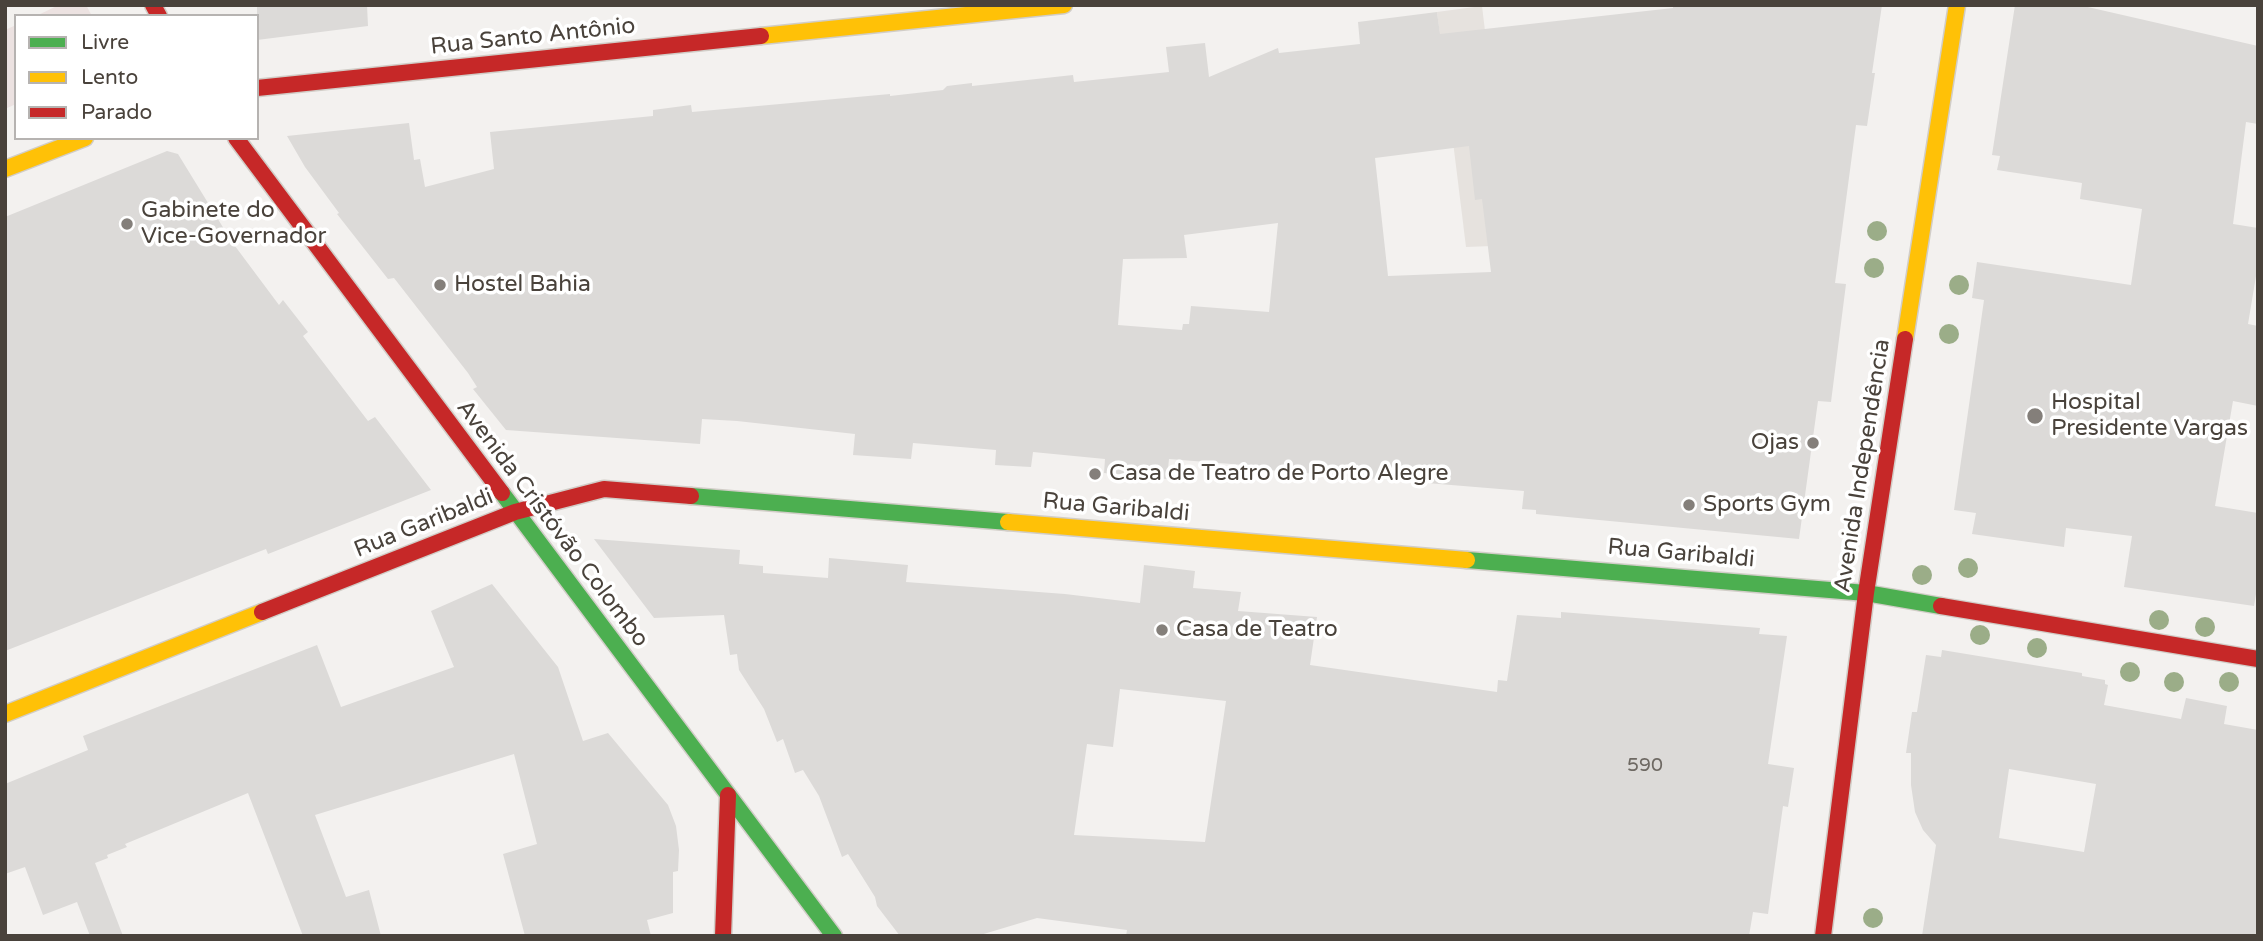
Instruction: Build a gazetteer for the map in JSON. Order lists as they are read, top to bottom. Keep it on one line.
{"streets":{"street":["Rua Santo Antônio","Avenida Independência","Rua Garibaldi","Avenida Cristóvão Colombo"]},"crossings":[["Avenida Independência","Rua Garibaldi"],["Rua Garibaldi","Avenida Cristóvão Colombo"]],"places":["Gabinete do Vice-Governador","Hostel Bahia","Hospital Presidente Vargas","Ojas","Casa de Teatro de Porto Alegre","Sports Gym","Casa de Teatro"],"house_numbers":["590"],"legend":["Livre","Lento","Parado"]}
